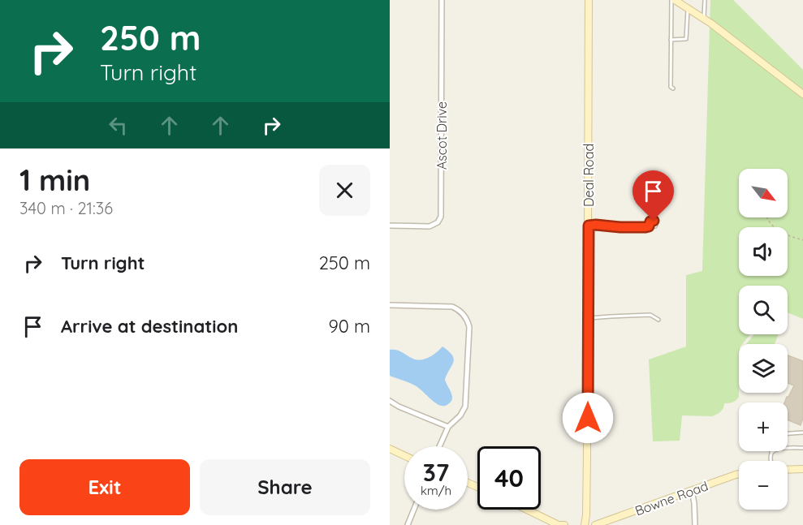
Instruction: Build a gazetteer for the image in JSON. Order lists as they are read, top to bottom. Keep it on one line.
{"streets":{"street":["Ascot Drive","Deal Road","Bowne Road"]},"north":"bottom right","page":{"turn":["250 m","Turn right"],"heading":["1 min","340 m · 21:36"],"map_buttons":["+","−"],"list":[{"name":"Turn right","value":"250 m"},{"name":"Arrive at destination","value":"90 m"}],"speed":"37 km/h","limit":"40","buttons":["Exit","Share"]}}
